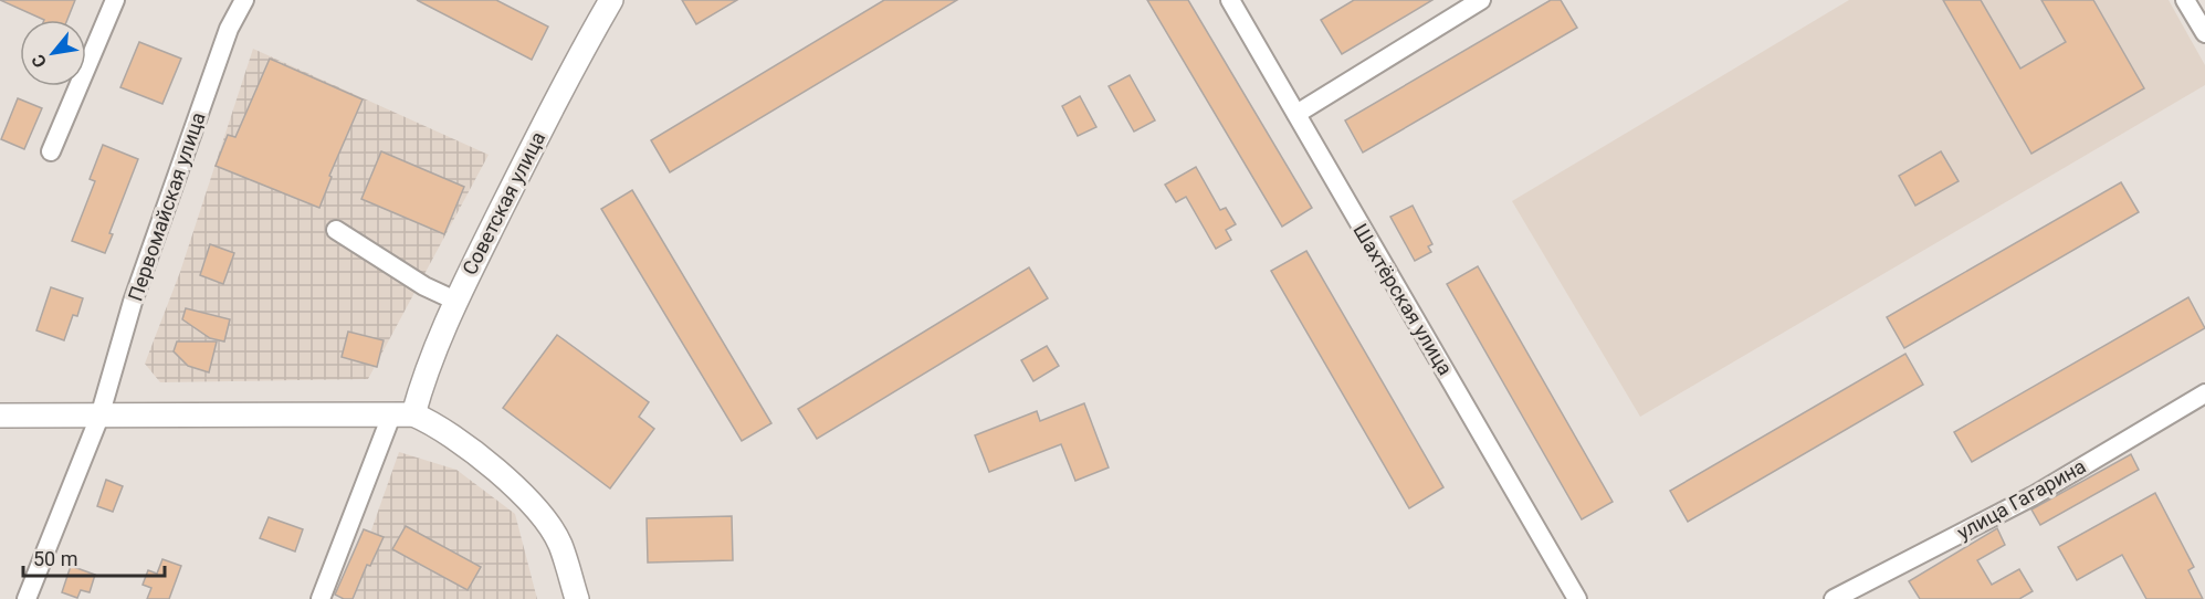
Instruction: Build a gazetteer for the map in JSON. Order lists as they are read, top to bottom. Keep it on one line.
{"streets":{"main road":["Советская улица"],"street":["Первомайская улица","Шахтёрская улица","улица Гагарина"]},"scale_bar":"50 m","north":"bottom left"}
